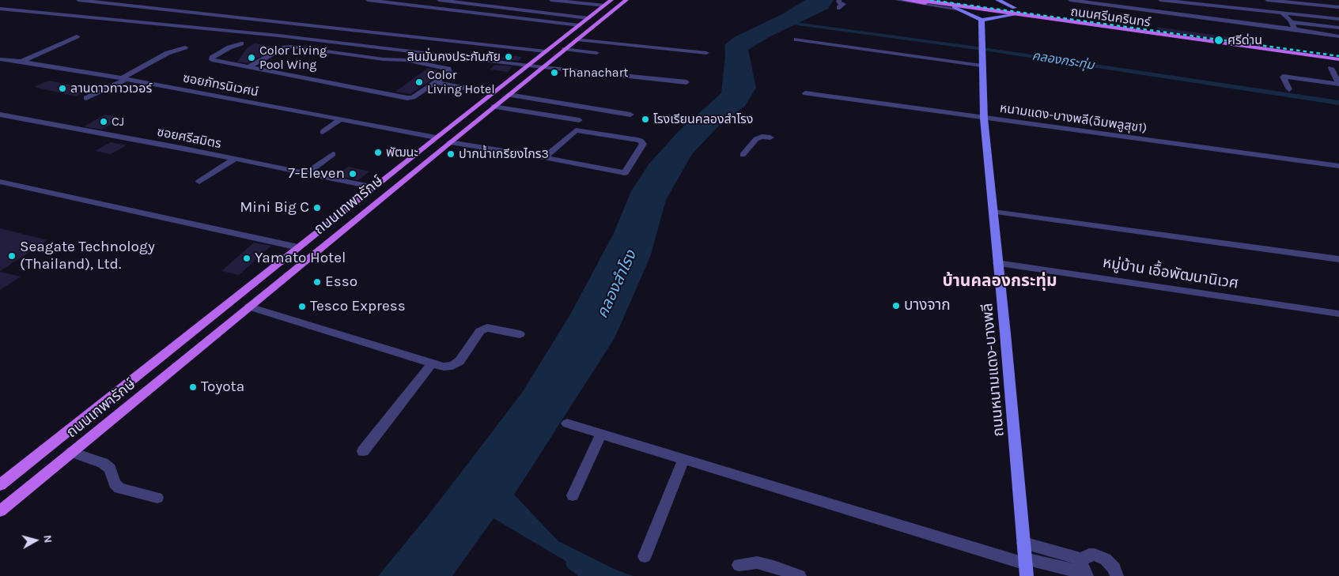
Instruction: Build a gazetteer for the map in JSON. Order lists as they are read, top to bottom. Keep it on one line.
{"streets":{"main road":["ถนนศรีนครินทร์","ถนนเทพารักษ์","ถนนหนามแดง-บางพลี"],"street":["ซอยภัทรนิเวศน์","หนามแดง-บางพลี(ฉิมพลูสุข1)","ซอยศรีสมิตร","หมู่บ้าน เอื้อพัฒนานิเวศ"]},"crossings":[["ซอยภัทรนิเวศน์","ถนนเทพารักษ์"],["หนามแดง-บางพลี(ฉิมพลูสุข1)","ถนนหนามแดง-บางพลี"],["ซอยศรีสมิตร","ถนนเทพารักษ์"],["หมู่บ้าน เอื้อพัฒนานิเวศ","ถนนหนามแดง-บางพลี"]],"districts":["บ้านคลองกระทุ่ม"],"water":["คลองกระทุ่ม","คลองสำโรง"],"places":["ศรีด่าน","สินมั่นคงประกันภัย","Color Living Pool Wing","Thanachart","Color Living Hotel","ลานดาวทาวเวอร์","โรงเรียนคลองสำโรง","CJ","พัฒนะ","ปากน้ำเกรียงไกร3","7-Eleven","Mini Big C","Seagate Technology (Thailand), Ltd.","Yamato Hotel","Esso","บางจาก","Tesco Express","Toyota"],"north":"right"}
